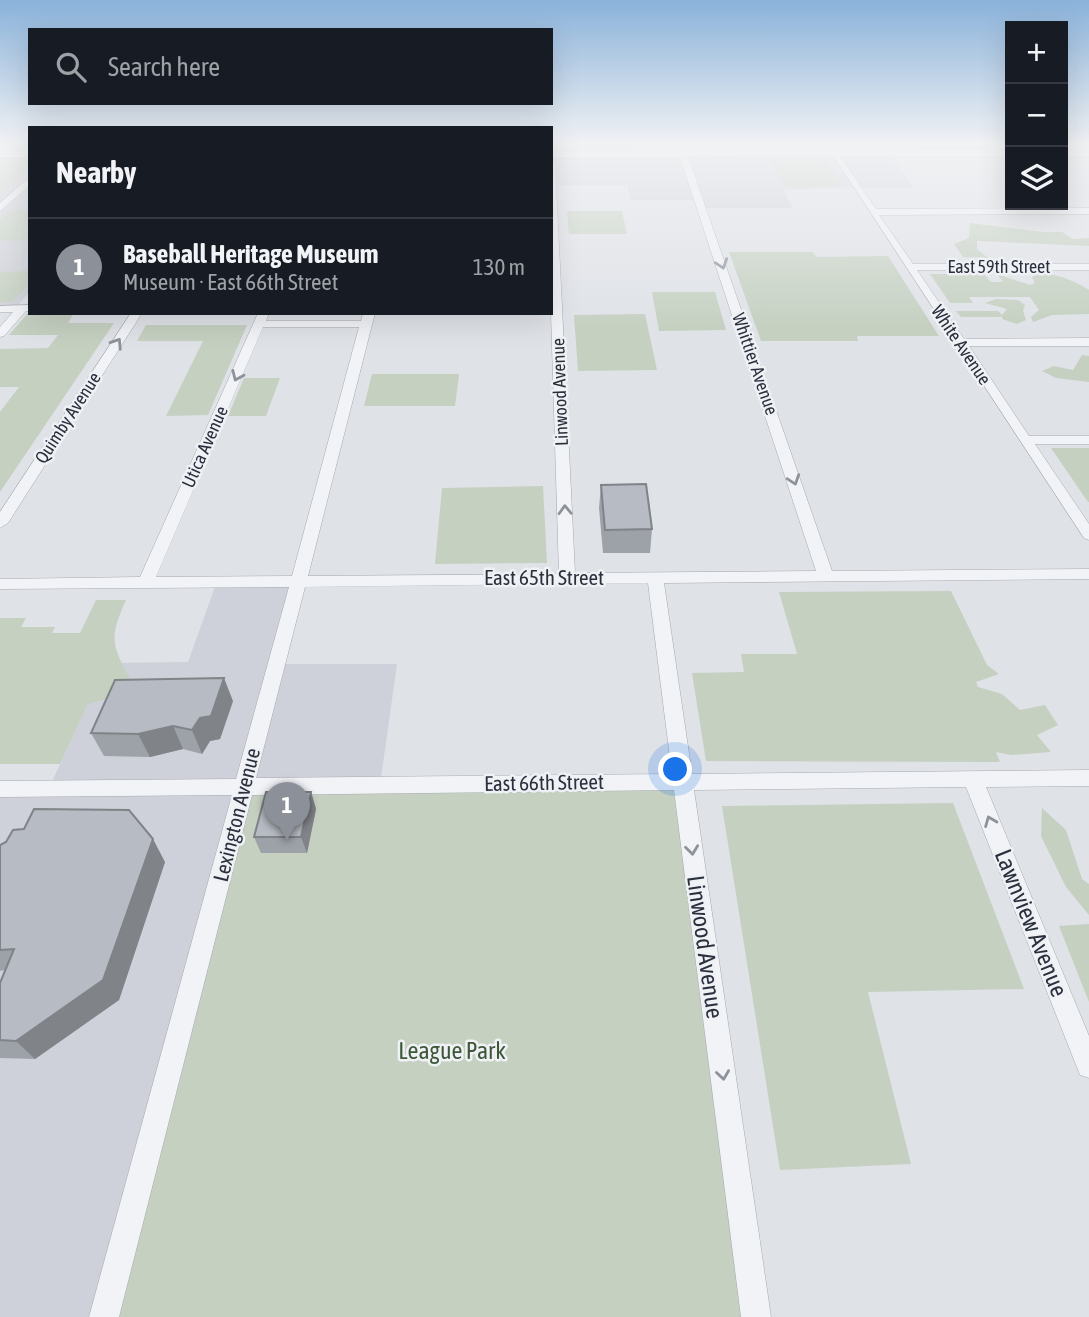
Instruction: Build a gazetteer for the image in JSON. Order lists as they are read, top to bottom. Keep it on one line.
{"streets":{"street":["East 59th Street","White Avenue","Whittier Avenue","Linwood Avenue","Quimby Avenue","Utica Avenue","East 65th Street","East 66th Street","Lexington Avenue","Lawnview Avenue"]},"crossings":[["East 59th Street","White Avenue"],["Whittier Avenue","East 65th Street"],["Linwood Avenue","East 65th Street"],["Linwood Avenue","East 66th Street"],["Utica Avenue","East 65th Street"],["East 65th Street","Lexington Avenue"],["East 66th Street","Lexington Avenue"],["East 66th Street","Lawnview Avenue"]],"one_way":["Whittier Avenue","Quimby Avenue","Utica Avenue","Lawnview Avenue"],"parks":["League Park"],"page":{"map_buttons":["+","−"],"search":"Search here","heading":"Nearby","list":[{"mark":"1","name":"Baseball Heritage Museum","note":"Museum · East 66th Street","value":"130 m"}],"pins":"1"}}
